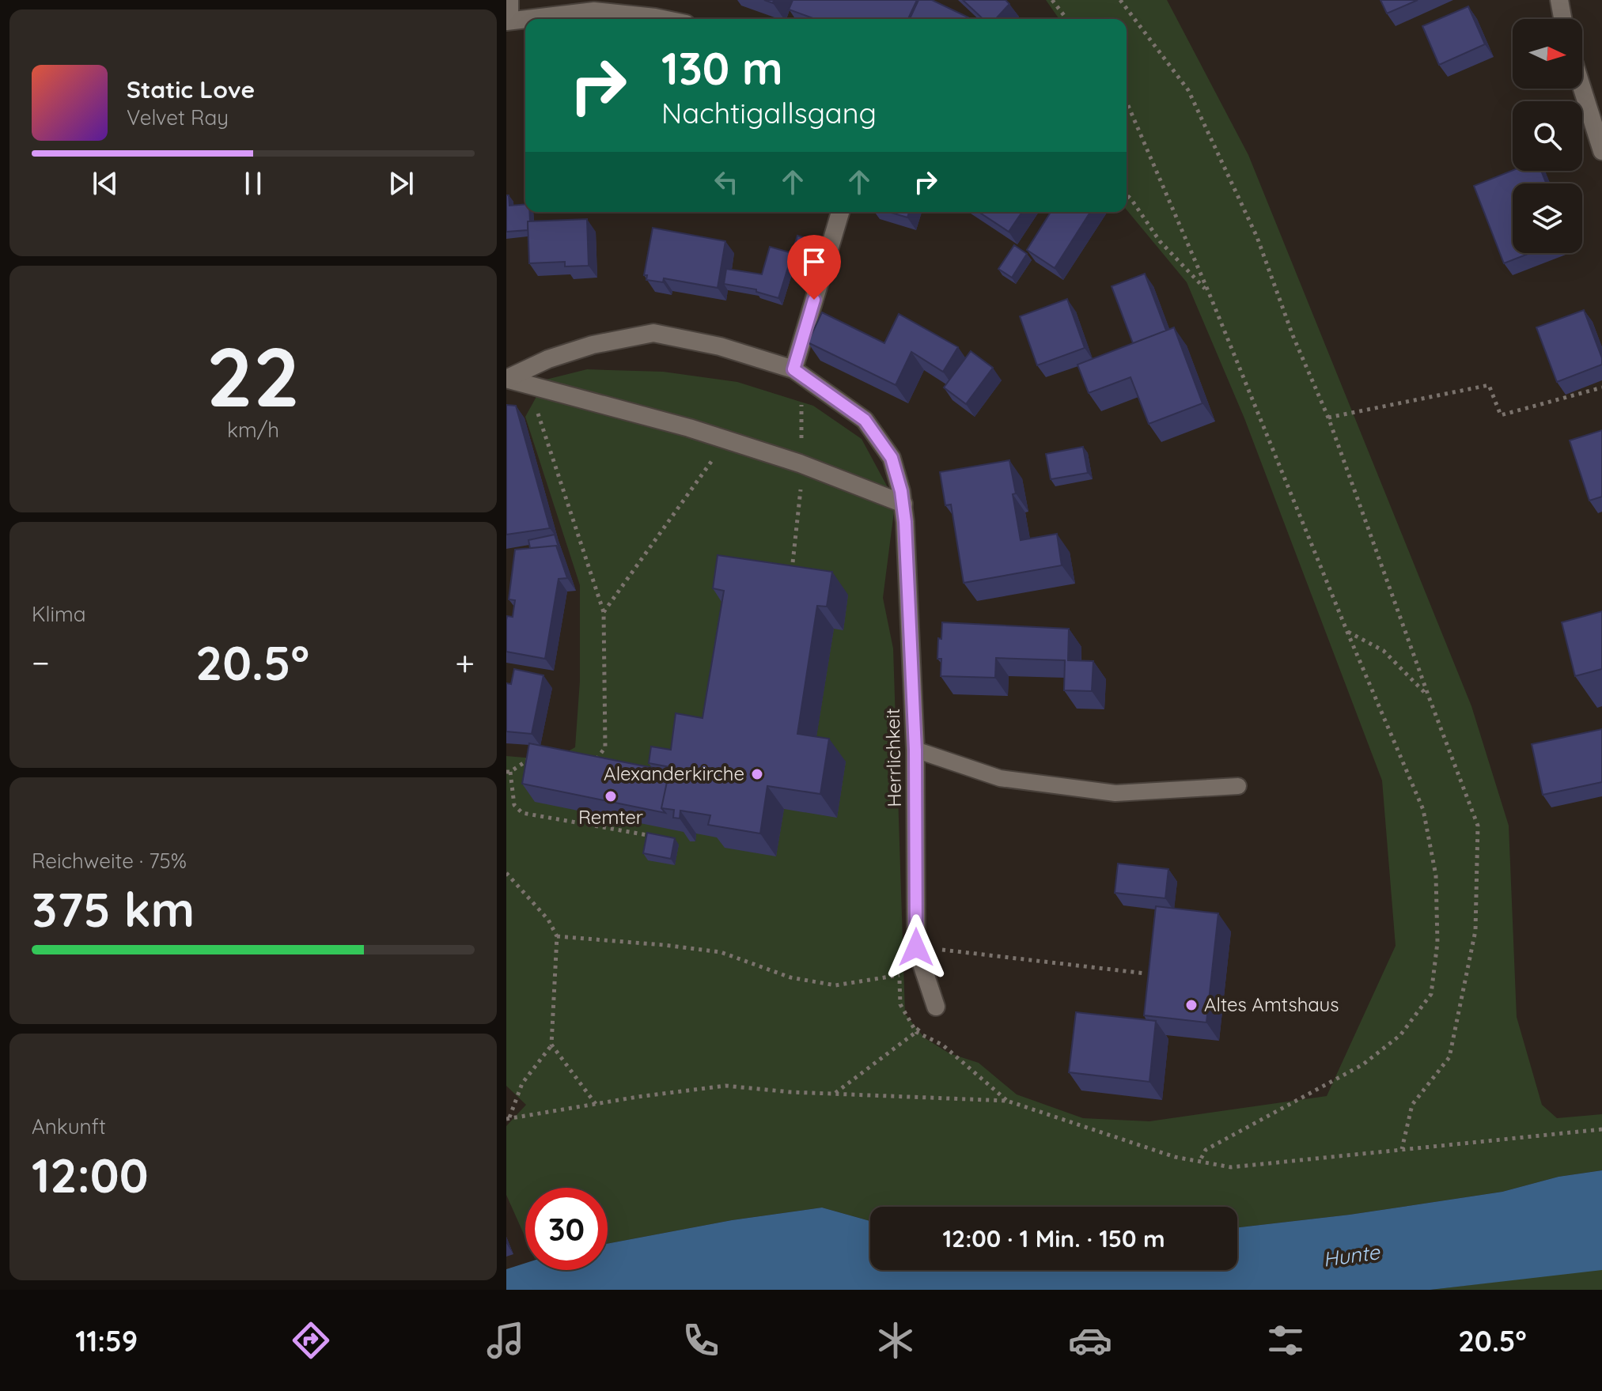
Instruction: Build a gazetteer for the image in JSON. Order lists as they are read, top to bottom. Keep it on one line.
{"streets":{"street":["Herrlichkeit"]},"water":["Hunte"],"places":["Alexanderkirche","Remter","Altes Amtshaus"],"north":"right","page":{"turn":["130 m","Nachtigallsgang"],"song":["Static Love","Velvet Ray"],"tile":[["22","km/h"],"Klima",["Reichweite · 75%","375 km"],["Ankunft","12:00"]],"heat":["−","20.5°","+"],"limit":"30","trip":"12:00 · 1 Min. · 150 m","tabs":["11:59","20.5°"]}}
